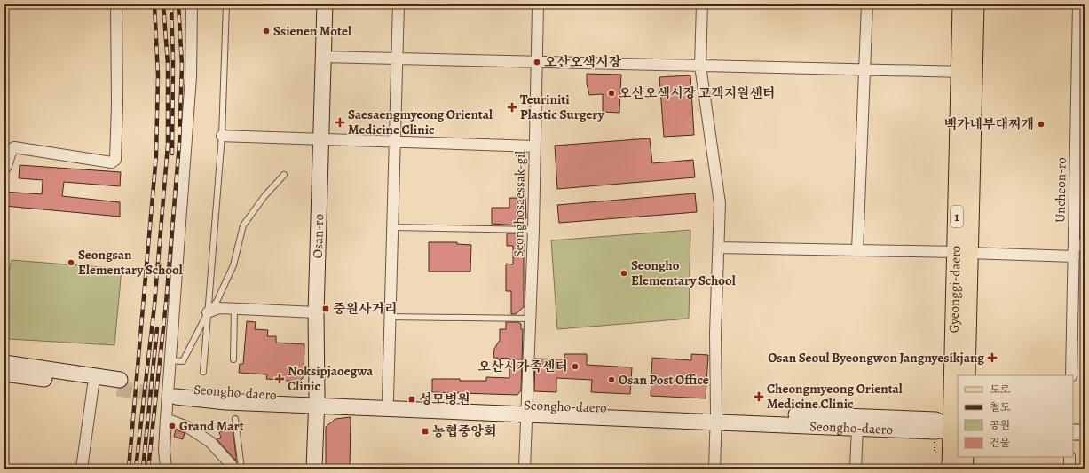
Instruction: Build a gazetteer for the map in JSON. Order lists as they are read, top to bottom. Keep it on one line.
{"streets":{"main road":["1","Osan-ro","Gyeonggi-daero","Seongho-daero"],"street":["Uncheon-ro","Seonghosaessak-gil"]},"crossings":[["Seonghosaessak-gil","Seongho-daero"],["Osan-ro","Seongho-daero"],["Gyeonggi-daero","Seongho-daero"]],"places":{"other":["Ssienen Motel","오산오색시장","오산오색시장 고객지원센터","백가네부대찌개","Seongsan Elementary School","Seongho Elementary School","오산시가족센터","Osan Post Office","Grand Mart"],"health":["Teuriniti Plastic Surgery","Saesaengmyeong Oriental Medicine Clinic","Osan Seoul Byeongwon Jangnyesikjang","Noksipjaoegwa Clinic","Cheongmyeong Oriental Medicine Clinic"],"transit":["중원사거리","성모병원","농협중앙회"]},"legend":["도로","철도","공원","건물"]}
